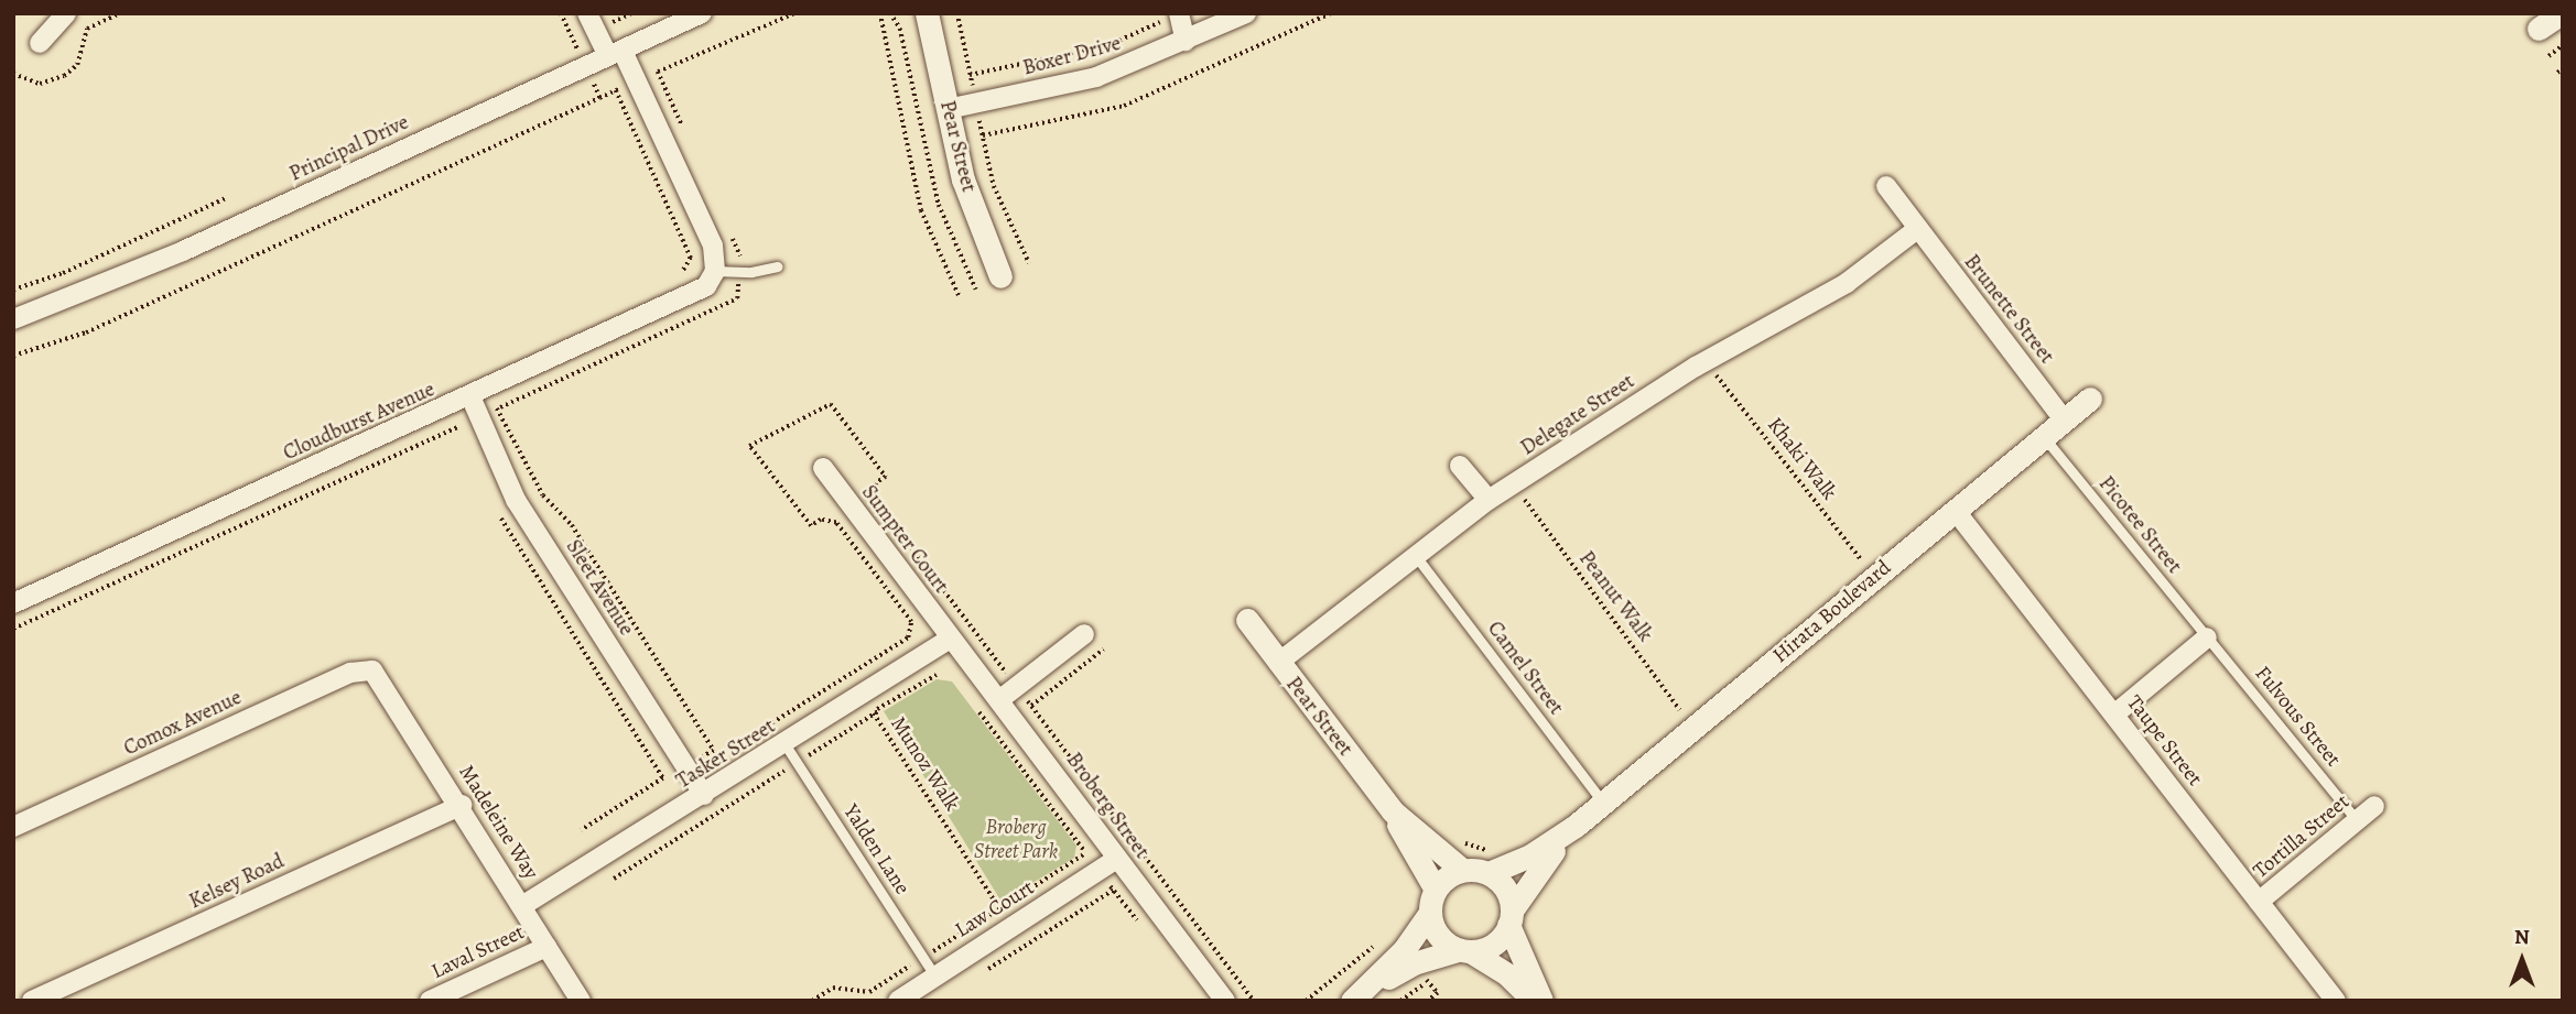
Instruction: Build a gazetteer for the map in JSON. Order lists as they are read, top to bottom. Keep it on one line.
{"streets":{"street":["Boxer Drive","Pear Street","Principal Drive","Brunette Street","Delegate Street","Cloudburst Avenue","Sumpter Court","Sleet Avenue","Hirata Boulevard","Comox Avenue","Taupe Street","Tasker Street","Broberg Street","Madeleine Way","Tortilla Street","Kelsey Road","Law Court","Laval Street"],"lane":["Picotee Street","Camel Street","Fulvous Street","Yalden Lane"],"path":["Khaki Walk","Peanut Walk","Munoz Walk"]},"crossings":[["Boxer Drive","Pear Street"],["Pear Street","Delegate Street"],["Pear Street","Hirata Boulevard"],["Brunette Street","Delegate Street"],["Brunette Street","Hirata Boulevard"],["Delegate Street","Khaki Walk"],["Delegate Street","Peanut Walk"],["Delegate Street","Camel Street"],["Cloudburst Avenue","Sleet Avenue"],["Khaki Walk","Hirata Boulevard"],["Picotee Street","Hirata Boulevard"],["Picotee Street","Fulvous Street"],["Sumpter Court","Tasker Street"],["Sumpter Court","Broberg Street"],["Sleet Avenue","Tasker Street"],["Peanut Walk","Hirata Boulevard"],["Hirata Boulevard","Camel Street"],["Hirata Boulevard","Taupe Street"],["Fulvous Street","Tortilla Street"],["Comox Avenue","Madeleine Way"],["Taupe Street","Tortilla Street"],["Tasker Street","Broberg Street"],["Tasker Street","Madeleine Way"],["Tasker Street","Yalden Lane"],["Broberg Street","Law Court"],["Madeleine Way","Kelsey Road"],["Madeleine Way","Laval Street"],["Yalden Lane","Law Court"]],"parks":["Broberg Street Park"],"north":"top"}
